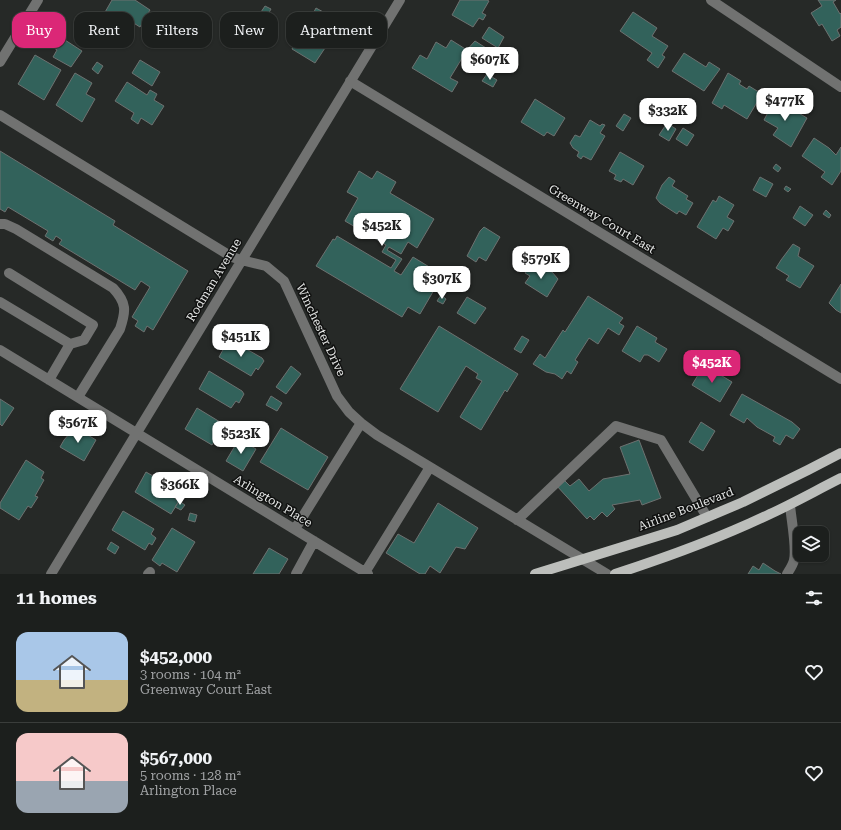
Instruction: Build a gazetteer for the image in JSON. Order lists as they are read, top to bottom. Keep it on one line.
{"streets":{"main road":["Airline Boulevard"],"street":["Greenway Court East","Rodman Avenue","Winchester Drive","Arlington Place"]},"crossings":[["Greenway Court East","Rodman Avenue"],["Rodman Avenue","Winchester Drive"],["Rodman Avenue","Arlington Place"],["Winchester Drive","Airline Boulevard"]],"page":{"chip":["Buy","Rent","Filters","New","Apartment"],"price":["$607K","$477K","$332K","$452K","$579K","$307K","$451K","$452K","$567K","$523K","$366K"],"heading":"11 homes","list":[{"name":"$452,000","note":"3 rooms · 104 m² · Greenway Court East"},{"name":"$567,000","note":"5 rooms · 128 m² · Arlington Place"}]}}
